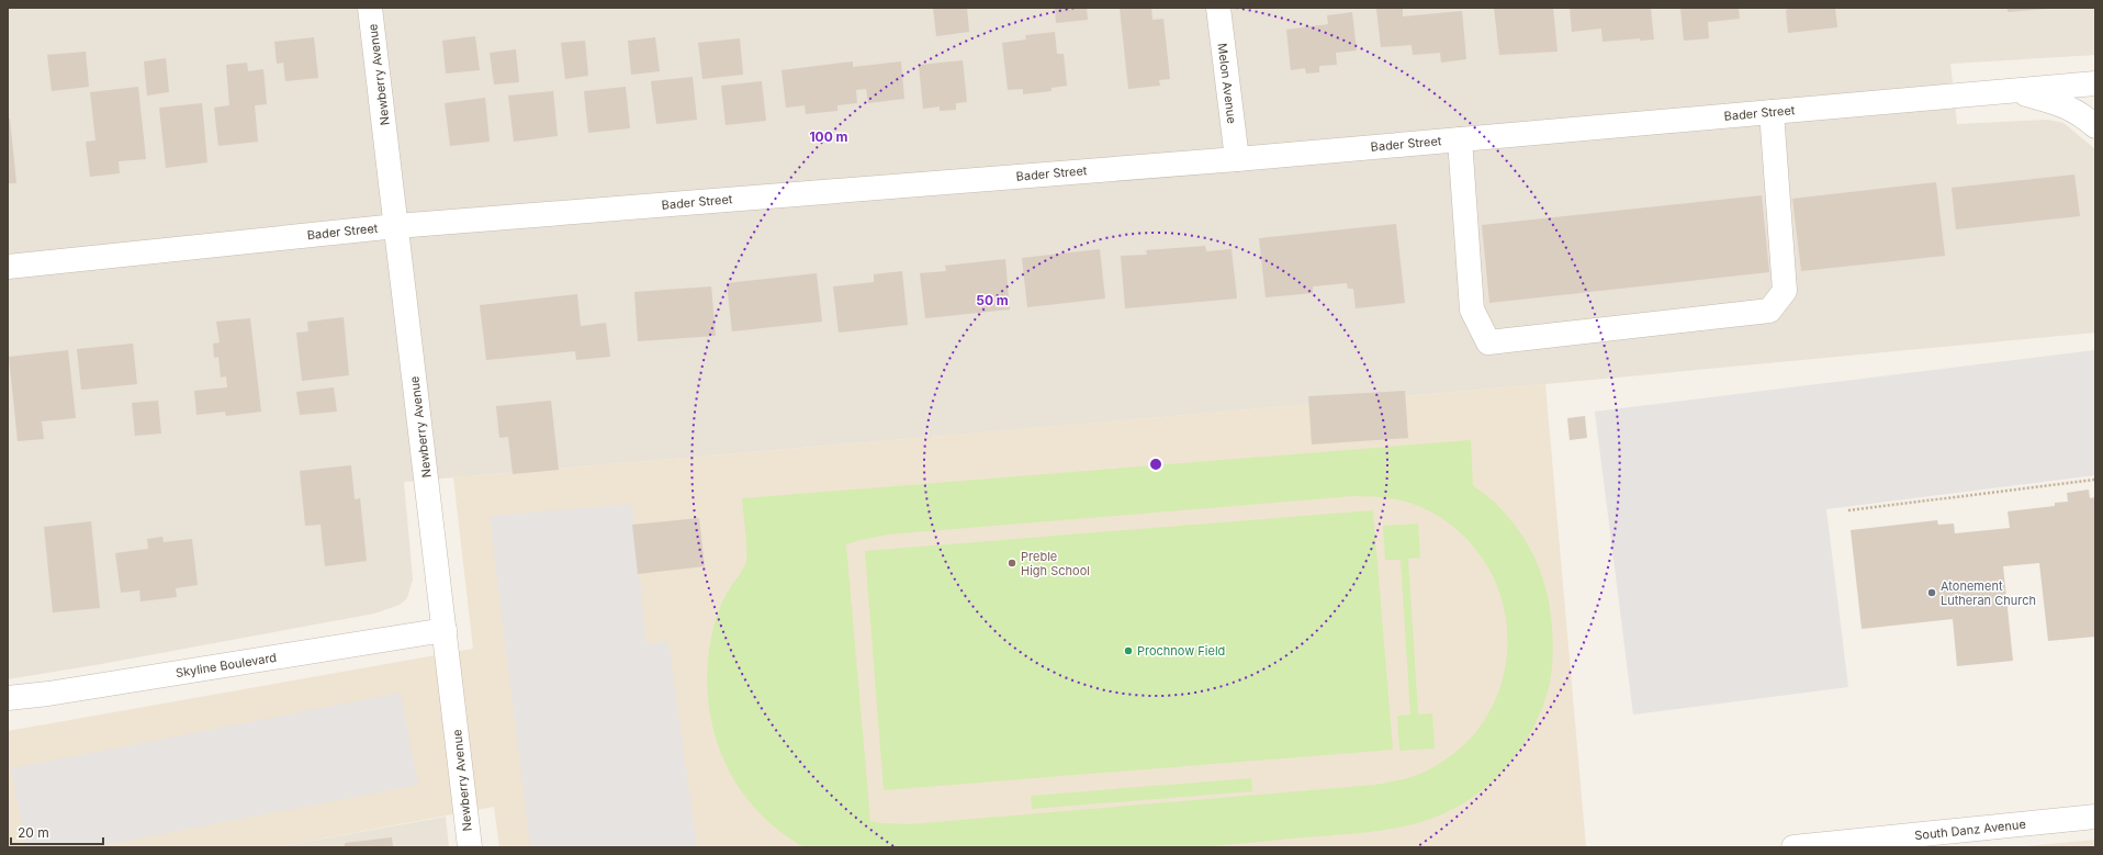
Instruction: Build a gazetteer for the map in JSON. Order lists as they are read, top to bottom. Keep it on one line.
{"streets":{"street":["Newberry Avenue","Melon Avenue","Bader Street","Skyline Boulevard","South Danz Avenue"]},"crossings":[["Newberry Avenue","Bader Street"],["Newberry Avenue","Skyline Boulevard"],["Melon Avenue","Bader Street"]],"places":["Preble High School","Atonement Lutheran Church","Prochnow Field"],"scale_bar":"20 m","rings":["100 m","50 m"]}
